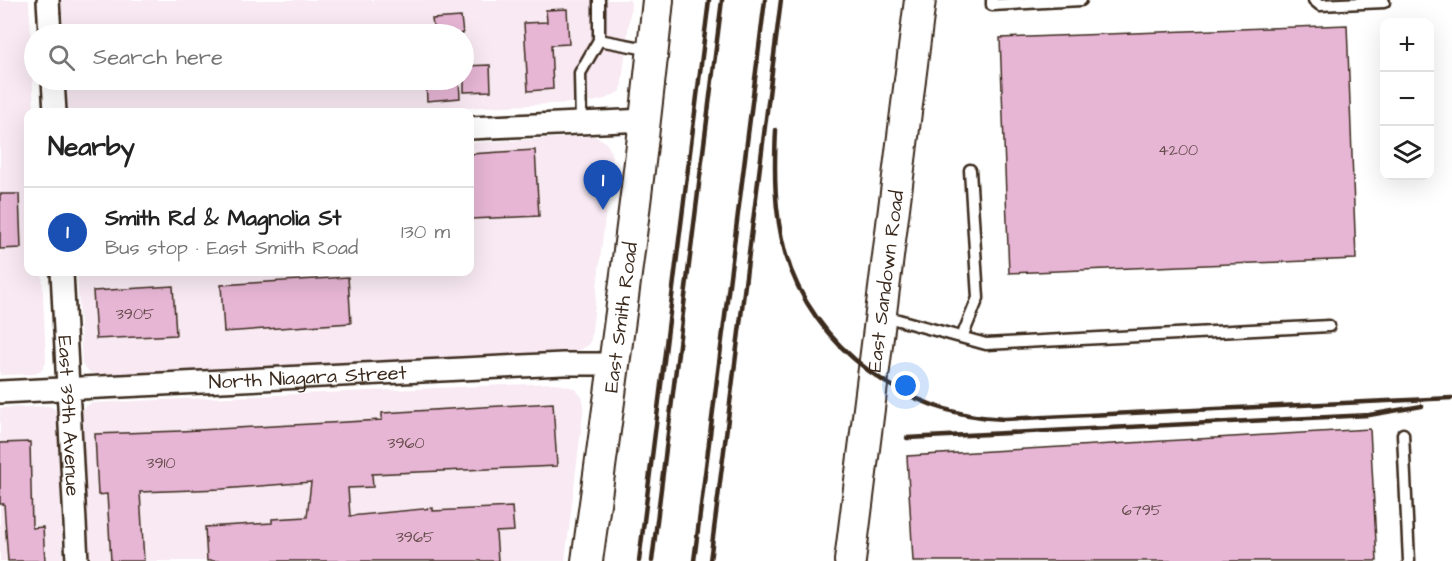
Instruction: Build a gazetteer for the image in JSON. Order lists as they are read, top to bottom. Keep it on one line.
{"streets":{"street":["East Sandown Road","East Smith Road","North Niagara Street","East 39th Avenue"]},"crossings":[["East Smith Road","North Niagara Street"],["North Niagara Street","East 39th Avenue"]],"house_numbers":["4200","3905","3960","3910","6795","3965"],"page":{"map_buttons":["+","−"],"search":"Search here","heading":"Nearby","pins":"1","list":[{"mark":"1","name":"Smith Rd & Magnolia St","note":"Bus stop · East Smith Road","value":"130 m"}]}}
